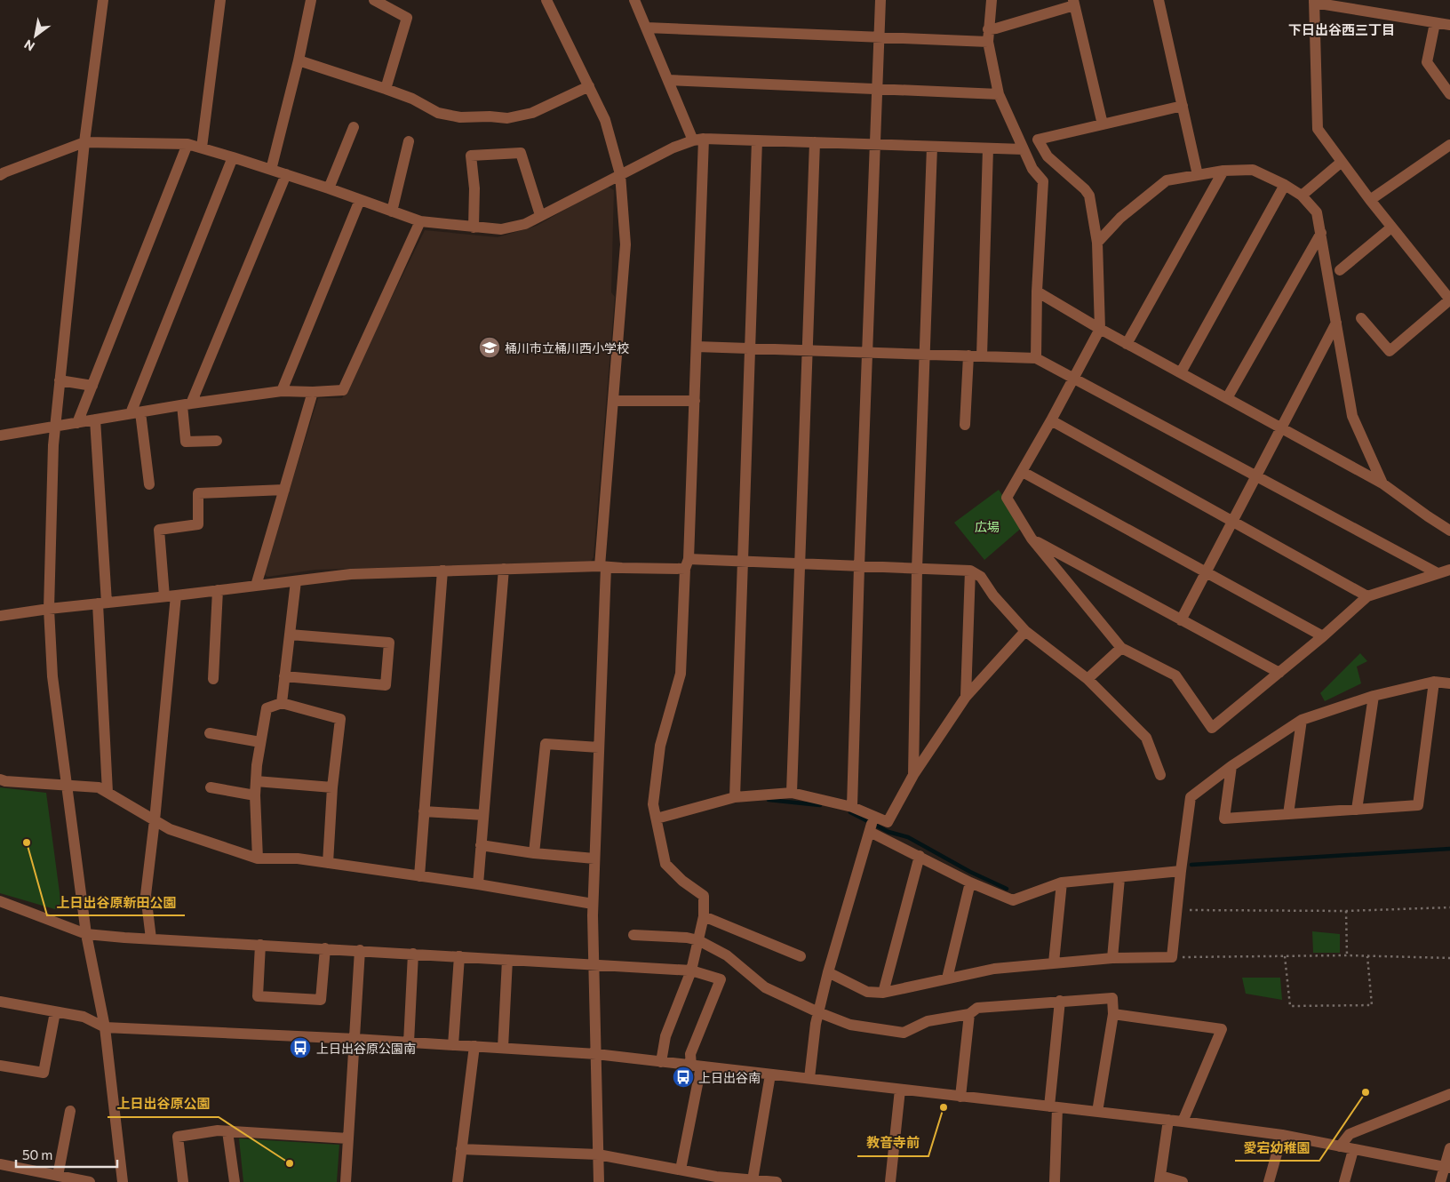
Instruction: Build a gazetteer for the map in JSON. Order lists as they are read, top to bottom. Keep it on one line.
{"districts":["下日出谷西三丁目"],"parks":["広場"],"places":{"school or university":["桶川市立桶川西小学校"],"other":["上日出谷原新田公園","愛宕幼稚園","教音寺前","上日出谷原公園"],"bus stop":["上日出谷原公園南","上日出谷南"]},"scale_bar":"50 m","north":"bottom left"}
